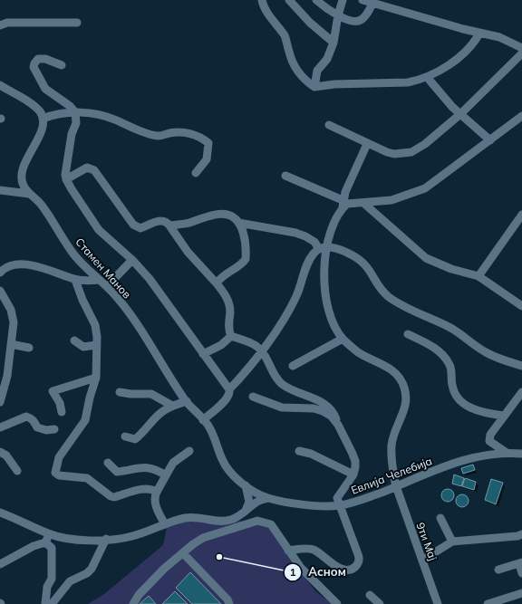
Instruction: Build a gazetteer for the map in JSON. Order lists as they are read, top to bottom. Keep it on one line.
{"streets":{"street":["Стамен Манов","Евлија Челебија","9ти Мај"]},"crossings":[["Стамен Манов","Евлија Челебија"],["Евлија Челебија","9ти Мај"]],"places":["Асном"]}
